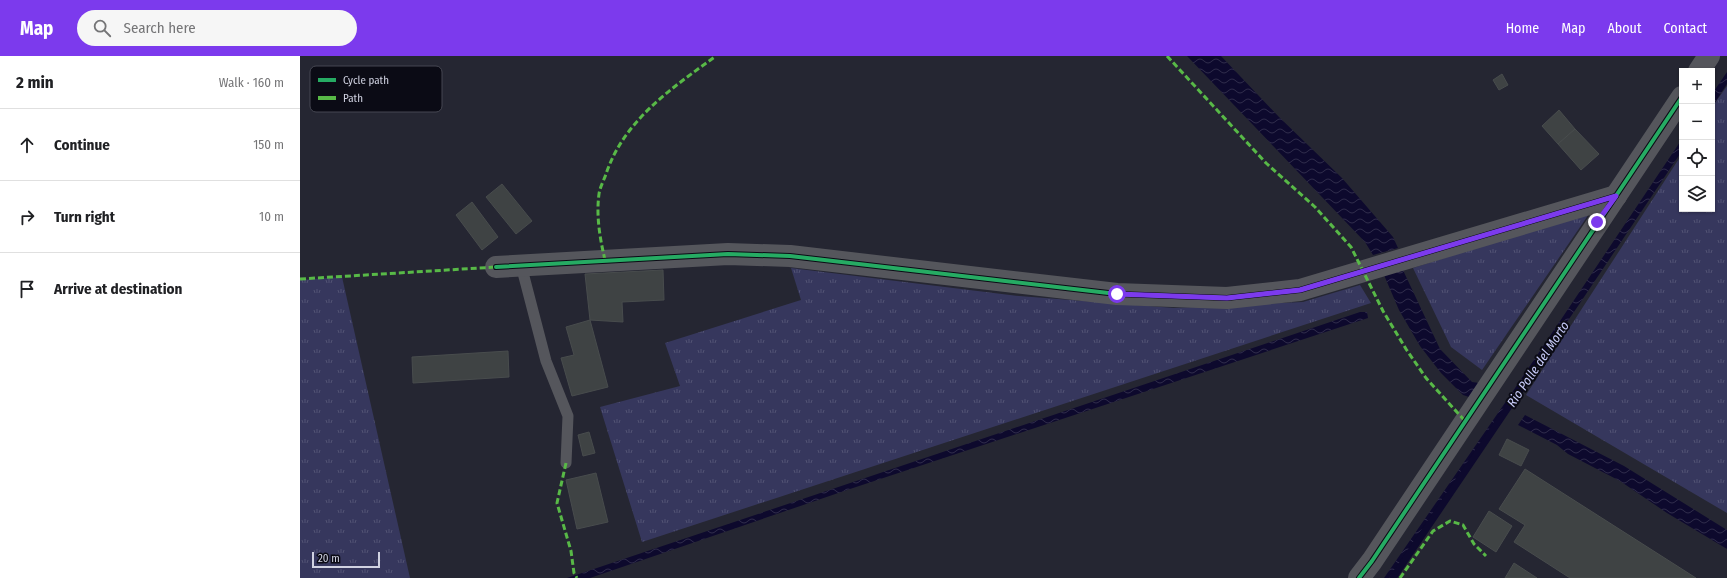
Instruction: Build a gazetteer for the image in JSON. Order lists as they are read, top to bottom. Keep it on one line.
{"water":["Rio Polle del Morto"],"legend":["Cycle path","Path"],"scale_bar":"20 m","page":{"header":"Map","search":"Search here","nav":["Home","Map","About","Contact"],"heading":["2 min","Walk · 160 m"],"map_buttons":["+","−"],"list":[["Continue","150 m"],["Turn right","10 m"],"Arrive at destination"],"scale":"20 m"}}
